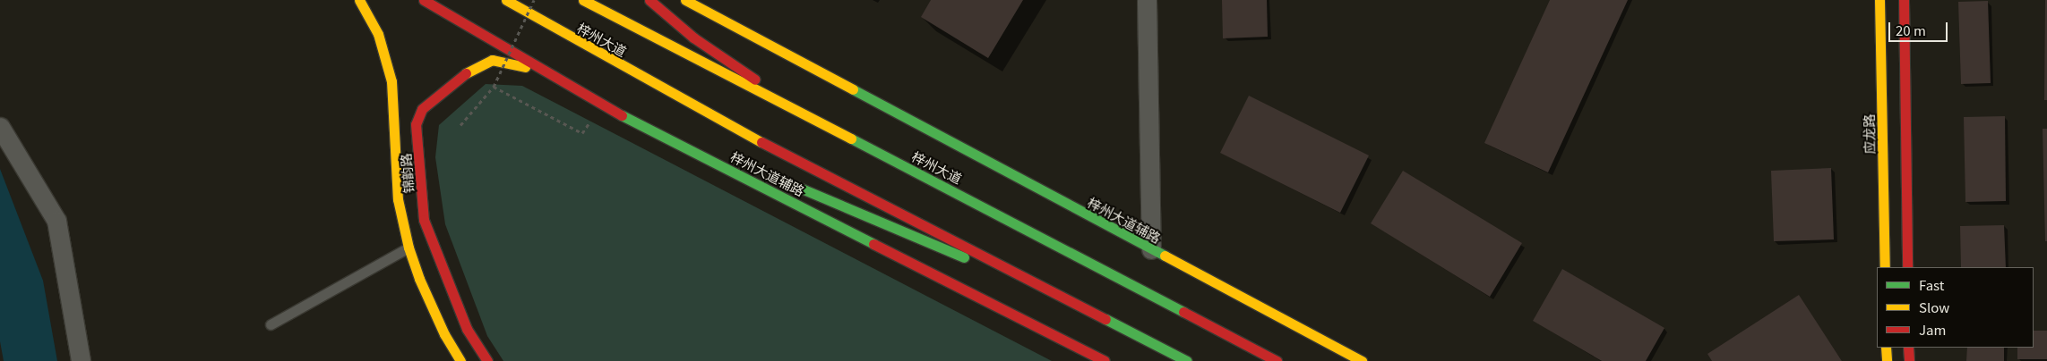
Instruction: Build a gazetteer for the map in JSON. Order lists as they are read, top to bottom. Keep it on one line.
{"streets":{"main road":["梓州大道","应龙路","锦韵路","梓州大道辅路"]},"crossings":[["锦韵路","梓州大道辅路"]],"legend":["Fast","Slow","Jam"],"scale_bar":"20 m"}
